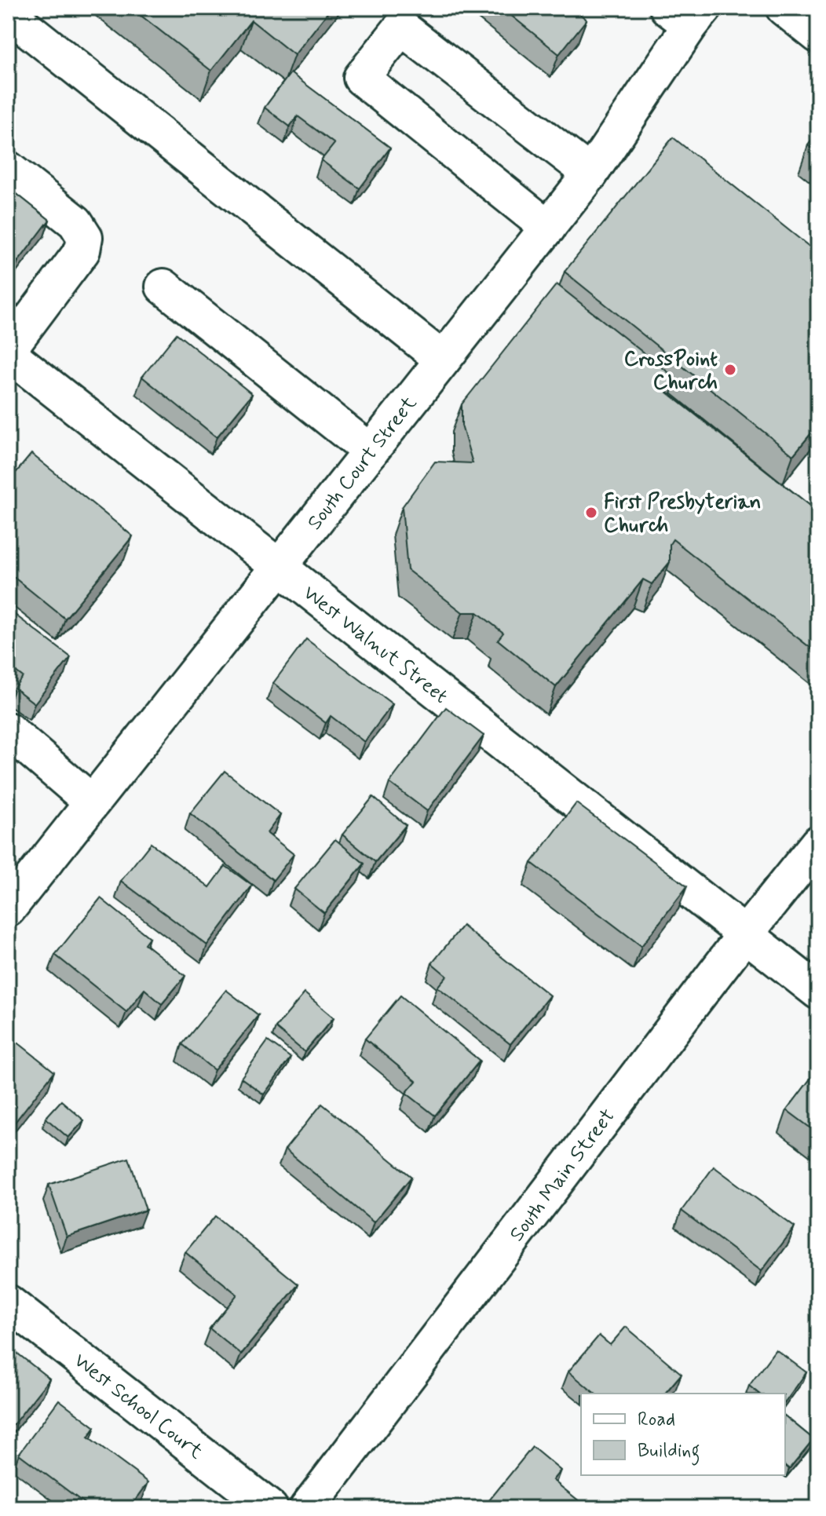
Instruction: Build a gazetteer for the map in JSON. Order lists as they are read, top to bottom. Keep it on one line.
{"streets":{"street":["South Court Street","West Walnut Street","South Main Street","West School Court"]},"crossings":[["South Court Street","West Walnut Street"],["West Walnut Street","South Main Street"]],"places":["CrossPoint Church","First Presbyterian Church"],"legend":["Road","Building"]}
